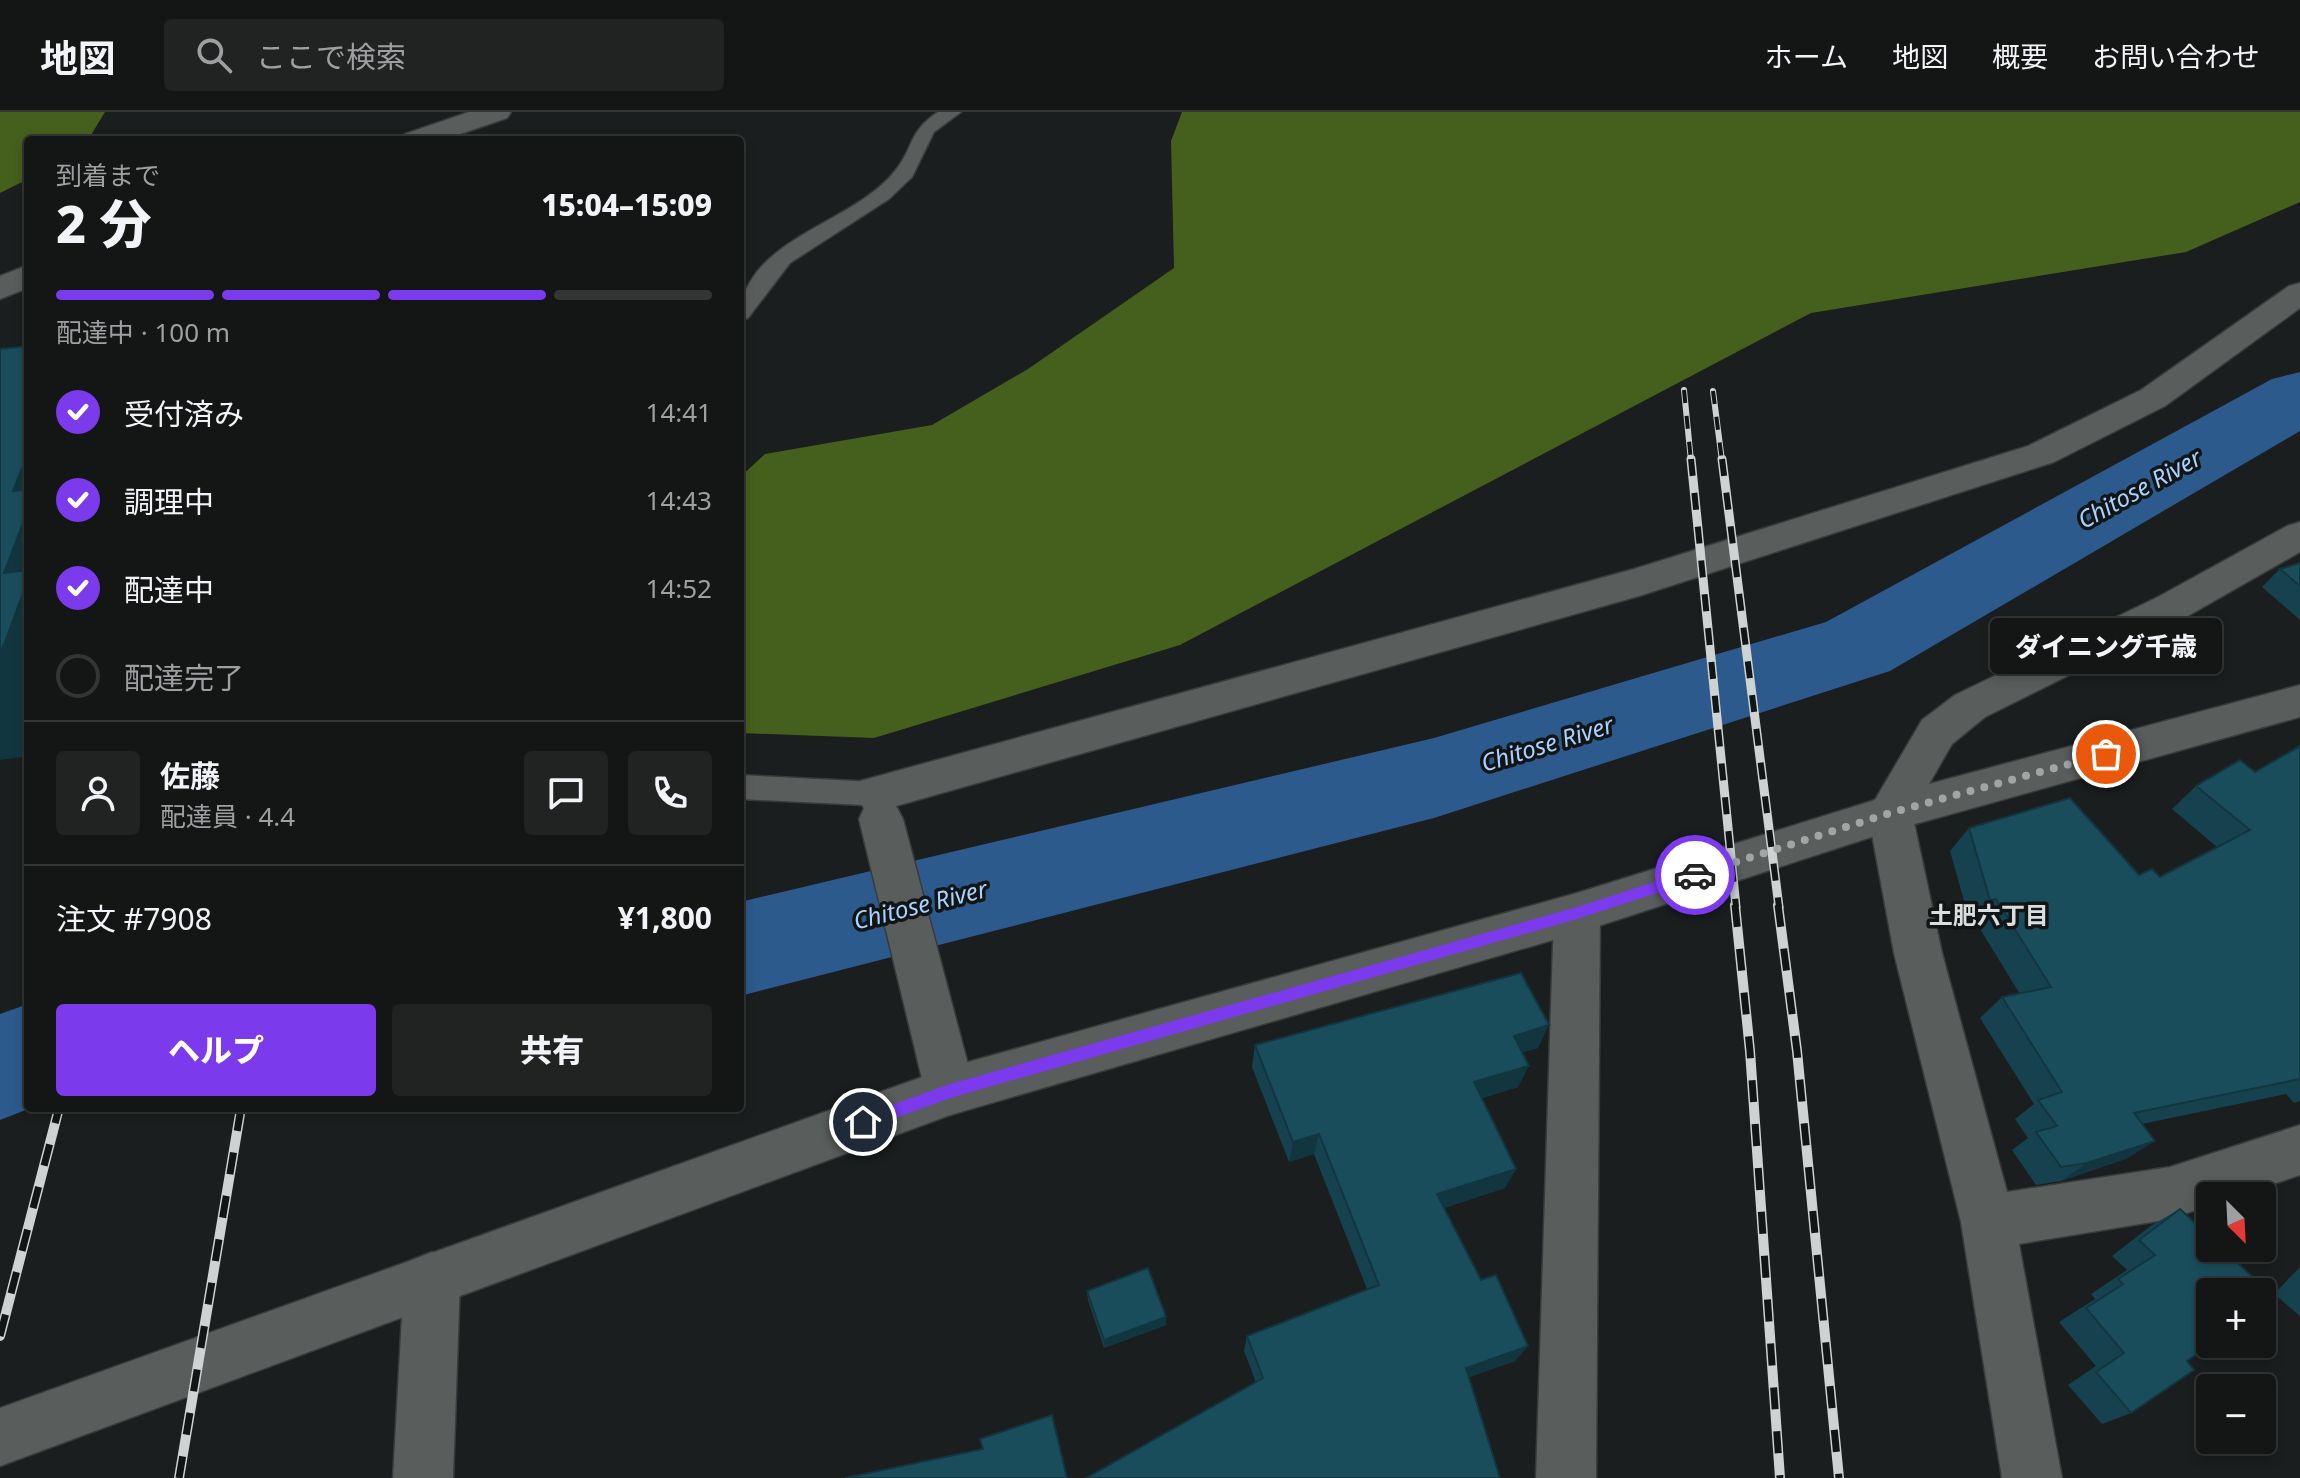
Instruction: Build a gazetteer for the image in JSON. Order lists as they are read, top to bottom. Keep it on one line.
{"districts":["土肥六丁目"],"water":["Chitose River"],"places":["ダイニング千歳"],"north":"bottom right","page":{"header":"地図","search":"ここで検索","nav":["ホーム","地図","概要","お問い合わせ"],"heading":["2 分","到着まで","15:04–15:09"],"panel":["佐藤","配達員 · 4.4","注文 #7908","¥1,800"],"bar":"配達中 · 100 m","list":[["受付済み","14:41"],["調理中","14:43"],["配達中","14:52"],"配達完了"],"bubble":"ダイニング千歳","buttons":["ヘルプ","共有"],"map_buttons":["+","−"]}}
